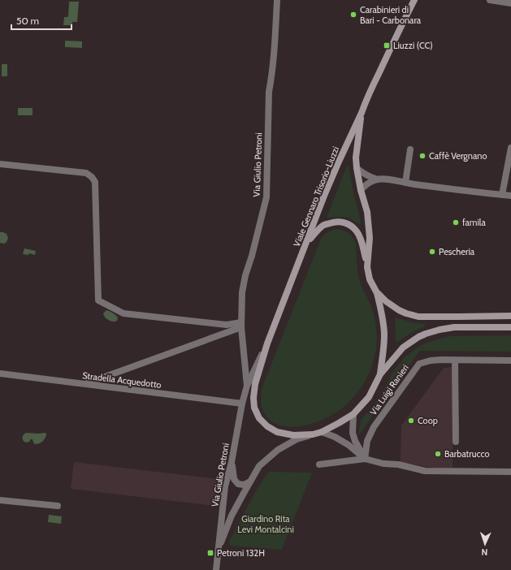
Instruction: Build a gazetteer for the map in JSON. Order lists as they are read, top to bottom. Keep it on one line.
{"streets":{"main road":["Viale Gennaro Trisorio-Liuzzi"],"street":["Via Giulio Petroni","Stradella Acquedotto","Via Luigi Ranieri"]},"crossings":[["Via Giulio Petroni","Viale Gennaro Trisorio-Liuzzi"],["Via Giulio Petroni","Stradella Acquedotto"],["Viale Gennaro Trisorio-Liuzzi","Stradella Acquedotto"]],"parks":["Giardino Rita Levi Montalcini"],"places":{"other":["Carabinieri di Bari - Carbonara","Caffè Vergnano","famila","Pescheria","Coop","Barbatrucco"],"transit":["Liuzzi (CC)","Petroni 132H"]},"scale_bar":"50 m","north":"bottom"}
